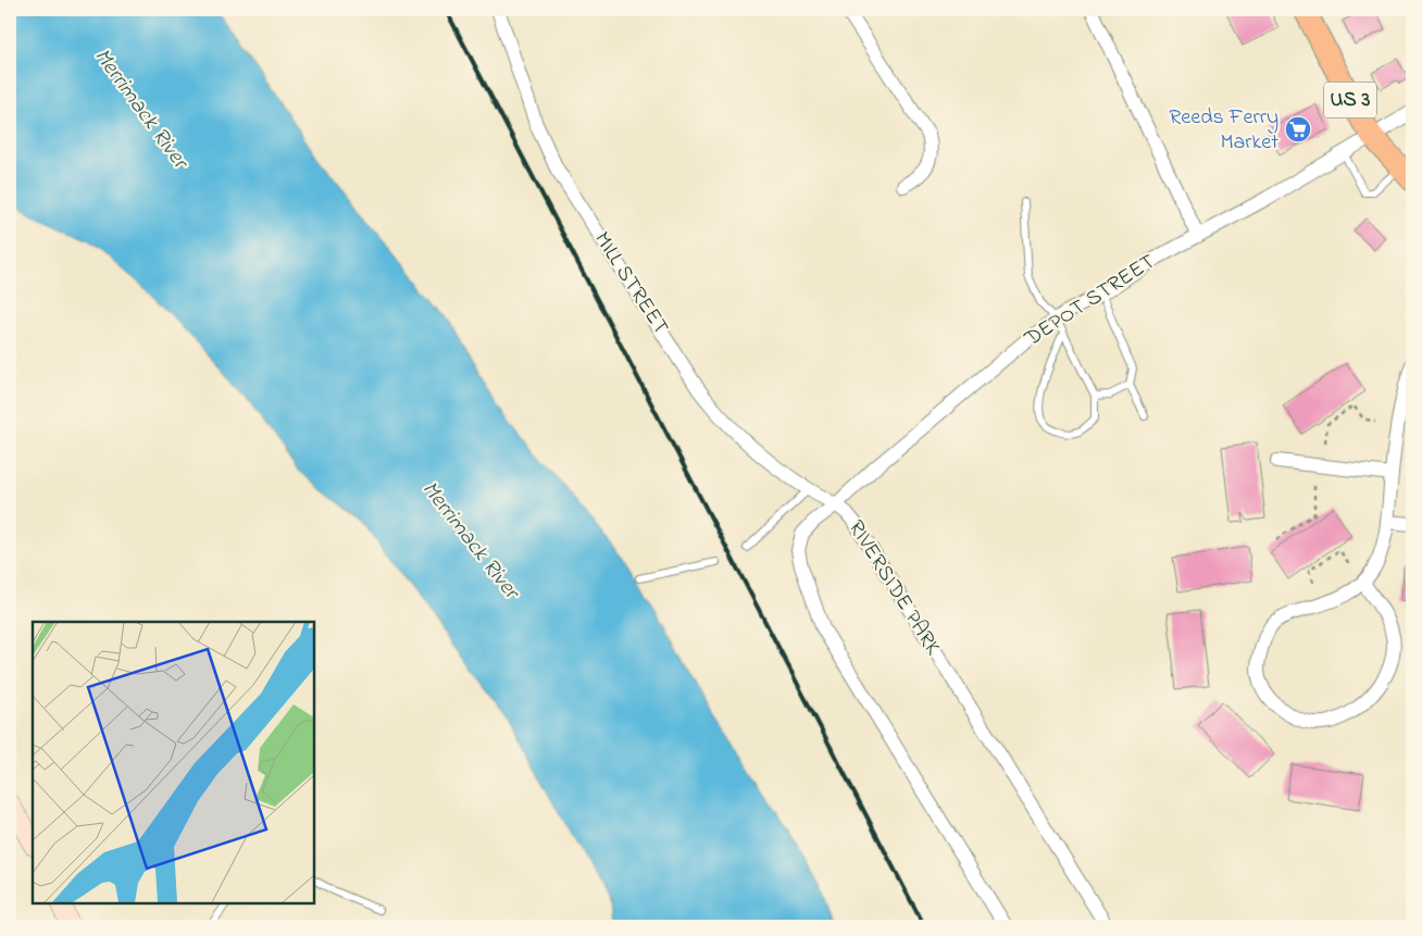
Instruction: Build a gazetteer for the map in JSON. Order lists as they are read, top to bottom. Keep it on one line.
{"streets":{"main road":["US 3"],"street":["MILL STREET","DEPOT STREET","RIVERSIDE PARK"]},"crossings":[["US 3","DEPOT STREET"],["MILL STREET","DEPOT STREET"],["MILL STREET","RIVERSIDE PARK"],["DEPOT STREET","RIVERSIDE PARK"]],"water":["Merrimack River"],"places":{"supermarket":["Reeds Ferry Market"]}}
